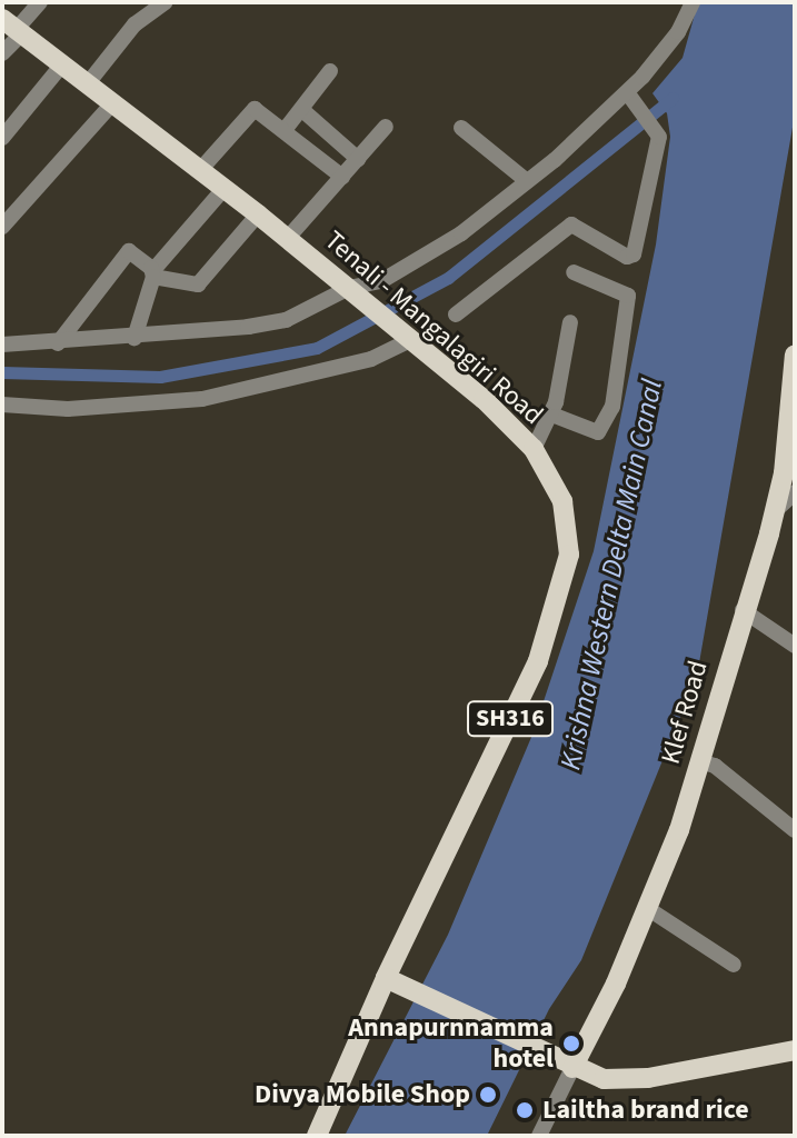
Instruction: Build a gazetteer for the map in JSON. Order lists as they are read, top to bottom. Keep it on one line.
{"streets":{"main road":["Tenali - Mangalagiri Road","Klef Road","SH316"]},"water":["Krishna Western Delta Main Canal"],"places":["Annapurnnamma hotel","Divya Mobile Shop","Lailtha brand rice"]}
